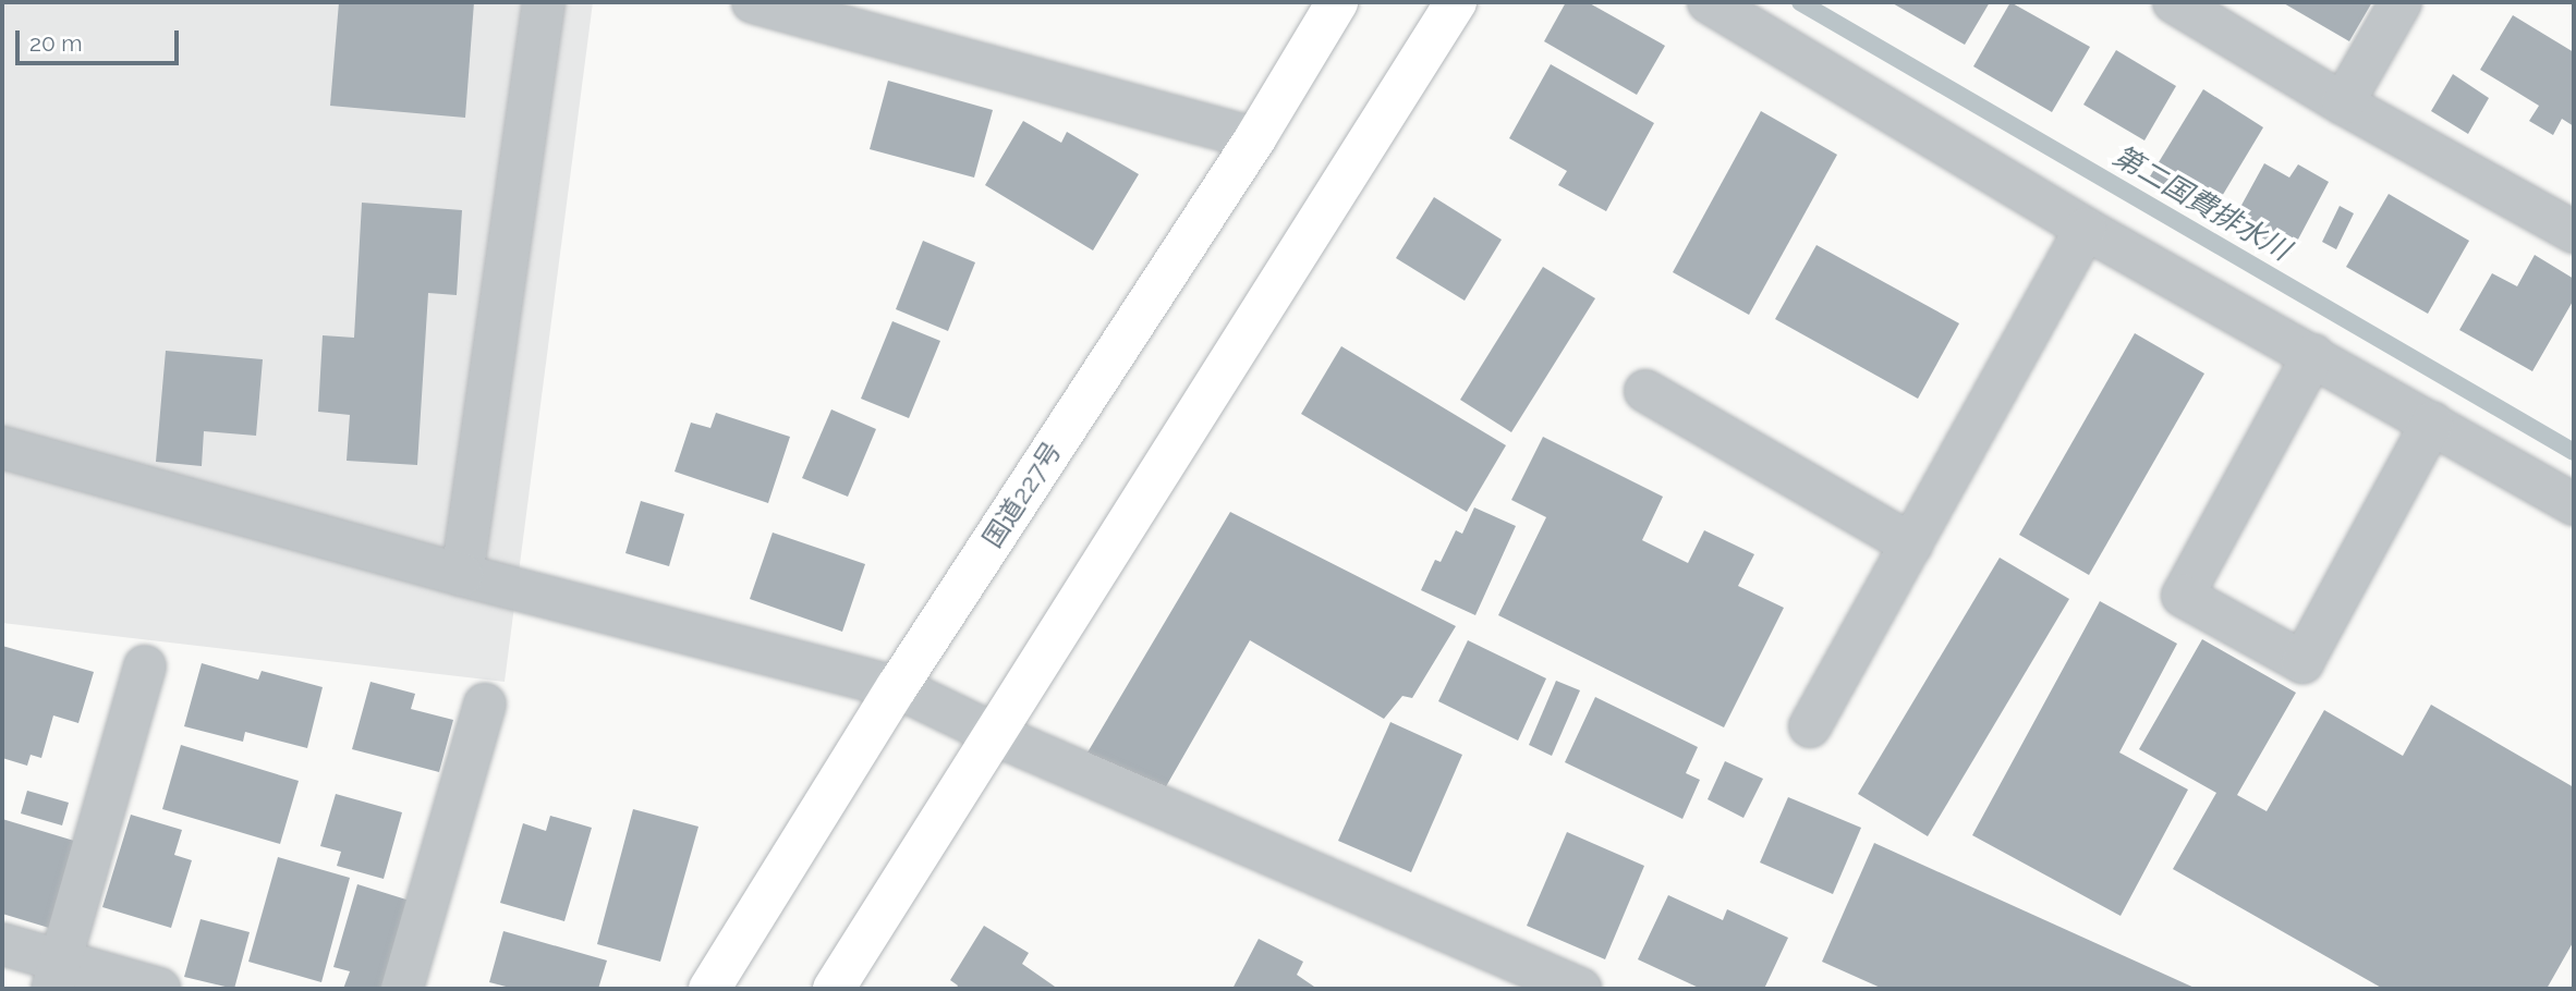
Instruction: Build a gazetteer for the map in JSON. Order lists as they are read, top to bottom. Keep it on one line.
{"streets":{"highway":["国道227号"]},"water":["第二国費排水川"],"scale_bar":"20 m"}
